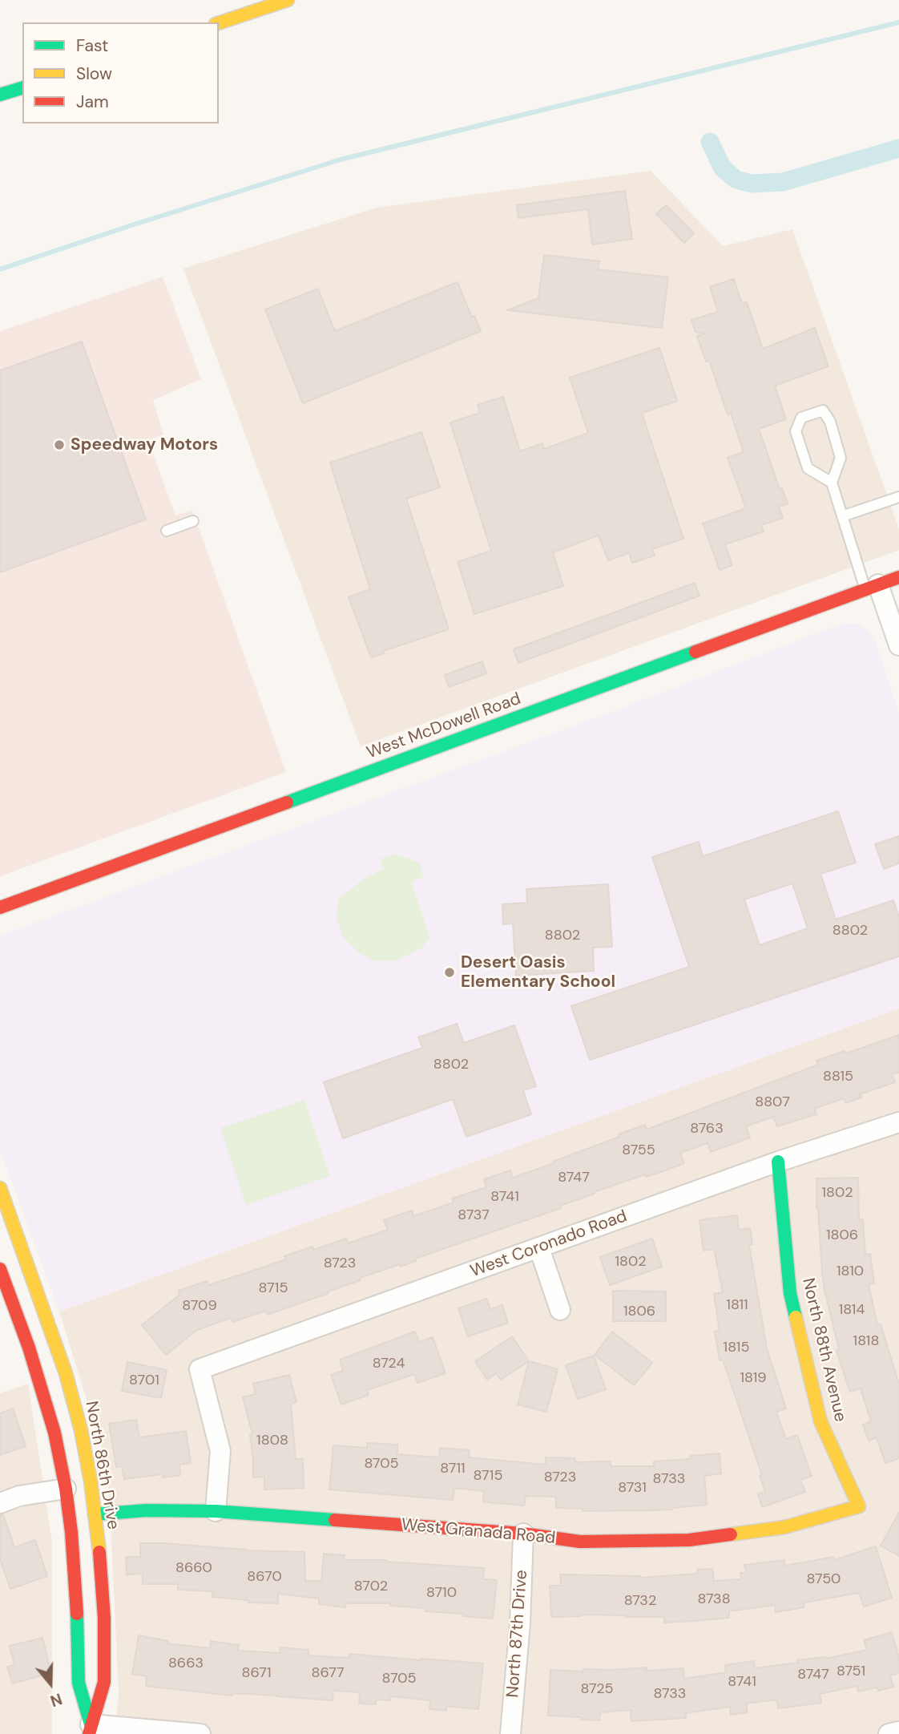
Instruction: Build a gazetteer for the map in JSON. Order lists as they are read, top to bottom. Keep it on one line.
{"streets":{"main road":["West McDowell Road","North 88th Avenue","North 86th Drive","West Granada Road"],"street":["West Coronado Road","North 87th Drive"]},"crossings":[["West Coronado Road","North 88th Avenue"],["West Coronado Road","West Granada Road"],["North 88th Avenue","West Granada Road"],["North 86th Drive","West Granada Road"],["West Granada Road","North 87th Drive"]],"places":["Speedway Motors","Desert Oasis Elementary School"],"house_numbers":["8802","8802","8802","8815","8807","8763","8755","8747","1802","8741","8737","1806","1802","8723","1810","8715","1811","8709","1814","1806","1818","1815","8724","1819","8701","1808","8705","8711","8715","8723","8733","8731","8660","8670","8750","8702","8710","8738","8732","8663","8751","8671","8677","8747","8705","8741","8725","8733"],"legend":["Fast","Slow","Jam"],"north":"bottom"}
